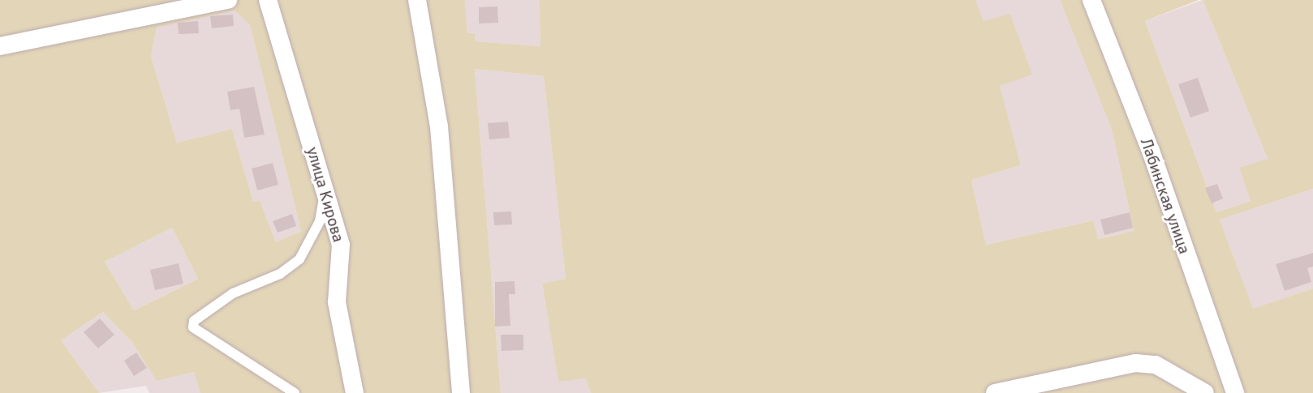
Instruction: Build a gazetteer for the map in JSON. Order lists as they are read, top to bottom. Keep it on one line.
{"streets":{"street":["улица Кирова","Лабинская улица"]}}
